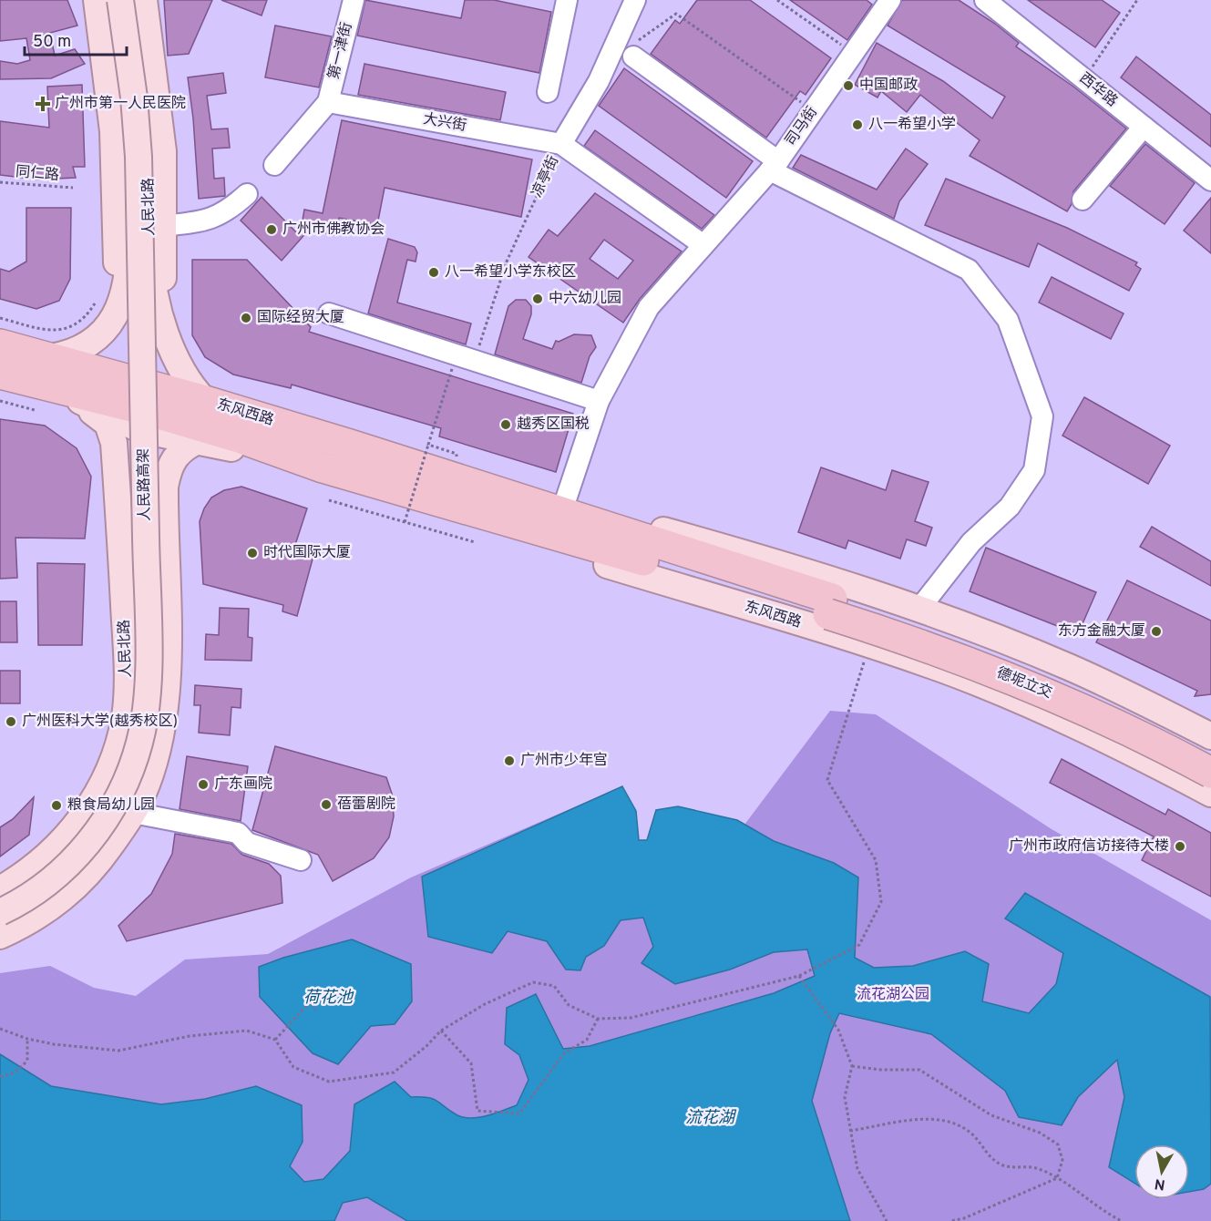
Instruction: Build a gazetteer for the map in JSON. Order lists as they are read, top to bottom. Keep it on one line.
{"streets":{"highway":["东风西路","德坭立交"],"main road":["人民北路","人民路高架"],"street":["第一津街","西华路","大兴街","司马街","凉亭街"],"path":["同仁路"]},"crossings":[["第一津街","大兴街"],["大兴街","凉亭街"],["司马街","东风西路"],["人民北路","东风西路"],["东风西路","德坭立交"]],"water":["荷花池","流花湖"],"parks":["流花湖公园"],"places":{"other":["中国邮政","八一希望小学","广州市佛教协会","八一希望小学东校区","中六幼儿园","国际经贸大厦","越秀区国税","时代国际大厦","东方金融大厦","广州医科大学(越秀校区)","广州市少年宫","广东画院","蓓蕾剧院","粮食局幼儿园","广州市政府信访接待大楼"],"health":["广州市第一人民医院"]},"scale_bar":"50 m","north":"bottom"}
